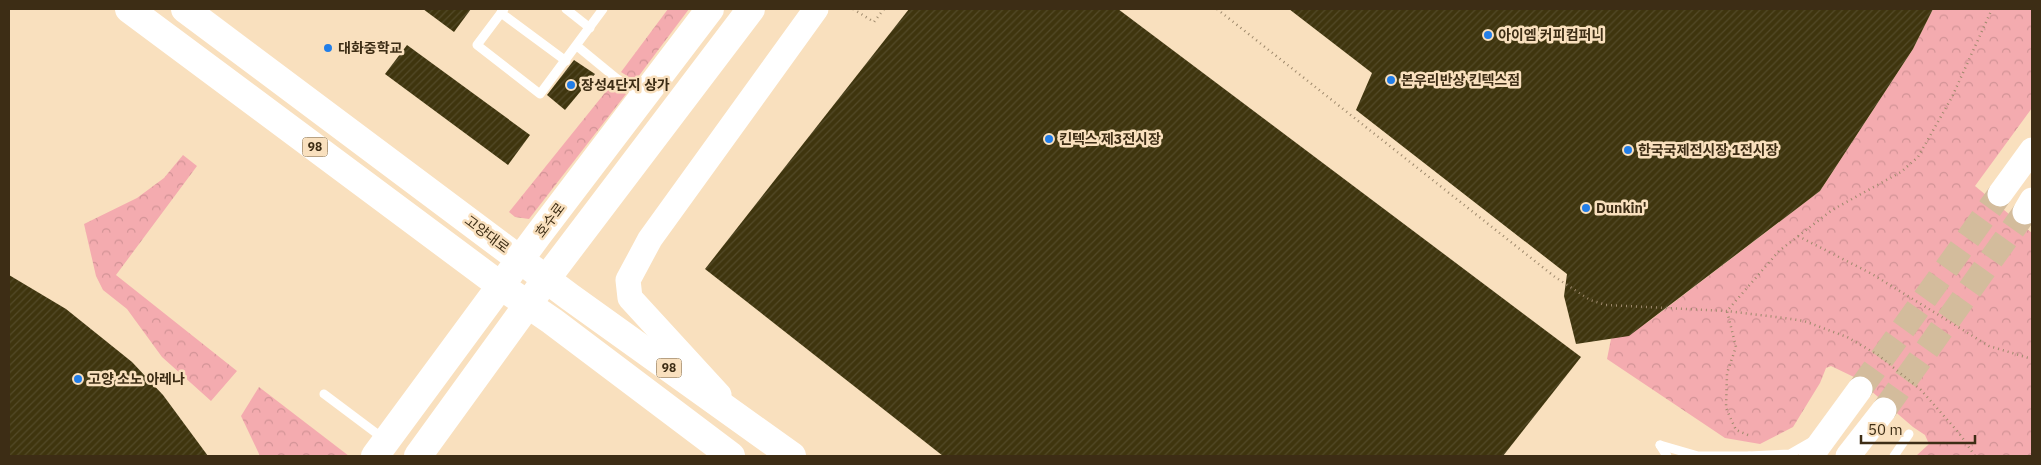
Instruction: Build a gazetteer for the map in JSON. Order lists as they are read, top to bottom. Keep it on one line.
{"streets":{"main road":["98","호수로","고양대로"]},"crossings":[["98","호수로"],["호수로","고양대로"]],"places":["아이엠 커피컴퍼니","대화중학교","본우리반상 킨텍스점","장성4단지 상가","킨텍스 제3전시장","한국국제전시장 1전시장","Dunkin'","고양 소노 아레나"],"scale_bar":"50 m"}
